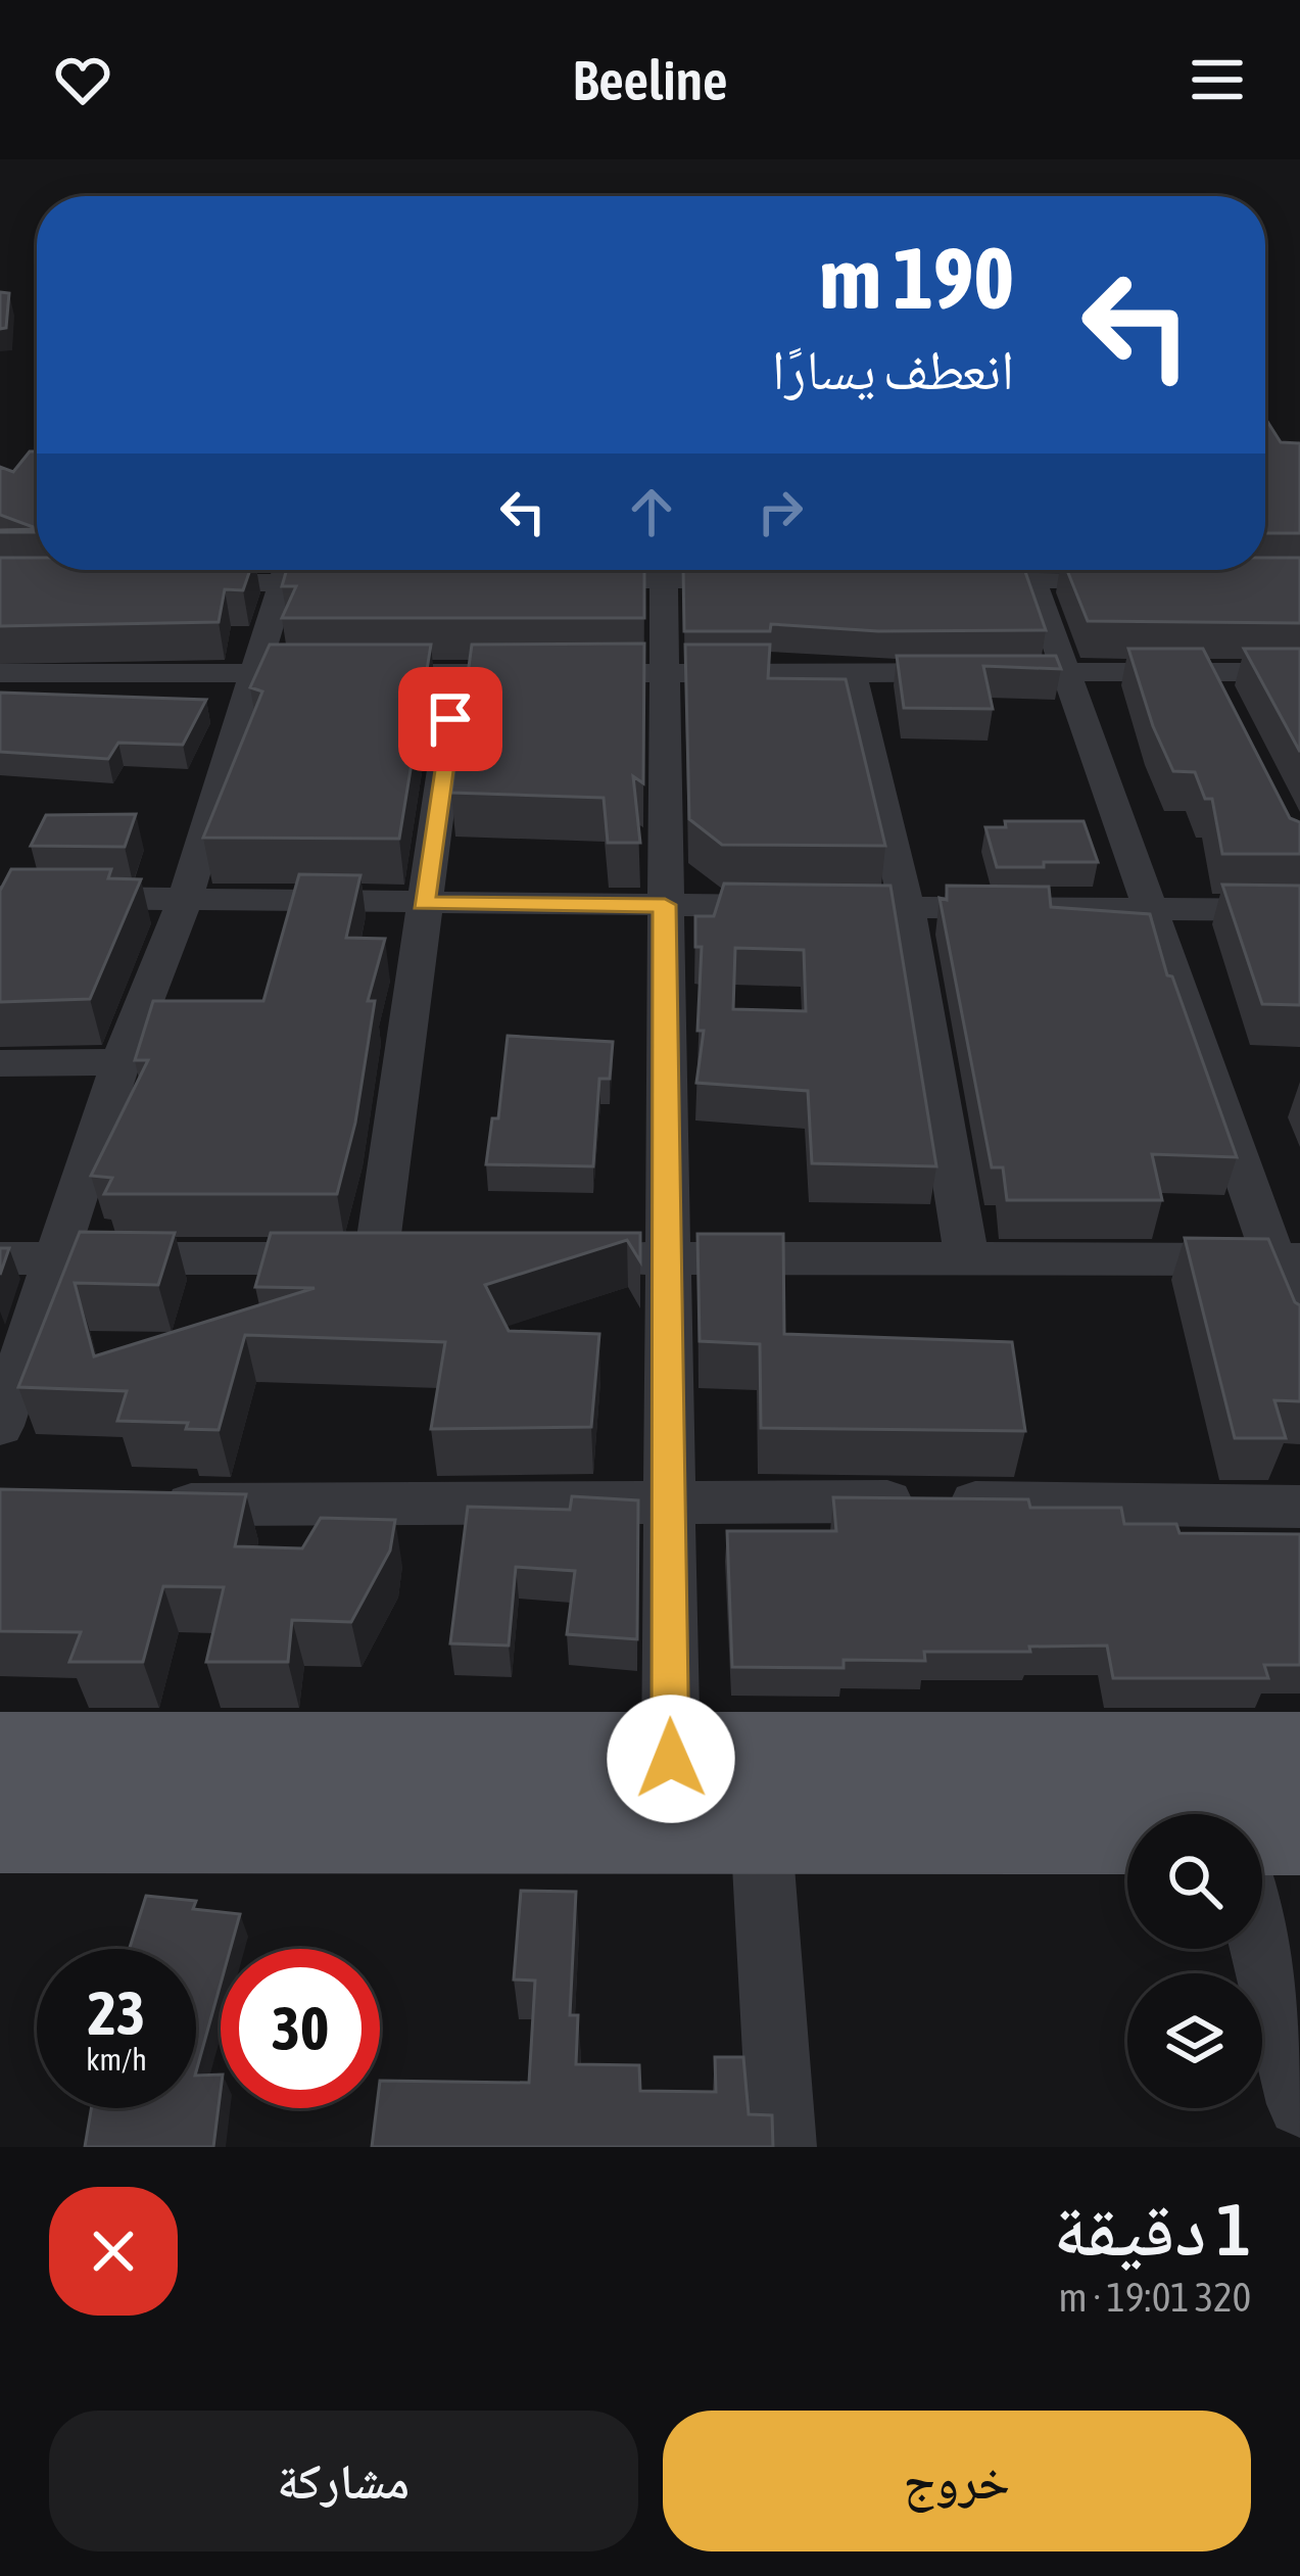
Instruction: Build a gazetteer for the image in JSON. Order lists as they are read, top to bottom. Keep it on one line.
{"page":{"header":"Beeline","turn":["190 m","انعطف يسارًا"],"speed":"23 km/h","limit":"30","heading":["1 دقيقة","320 m · 19:01"],"buttons":["خروج","مشاركة"]}}
